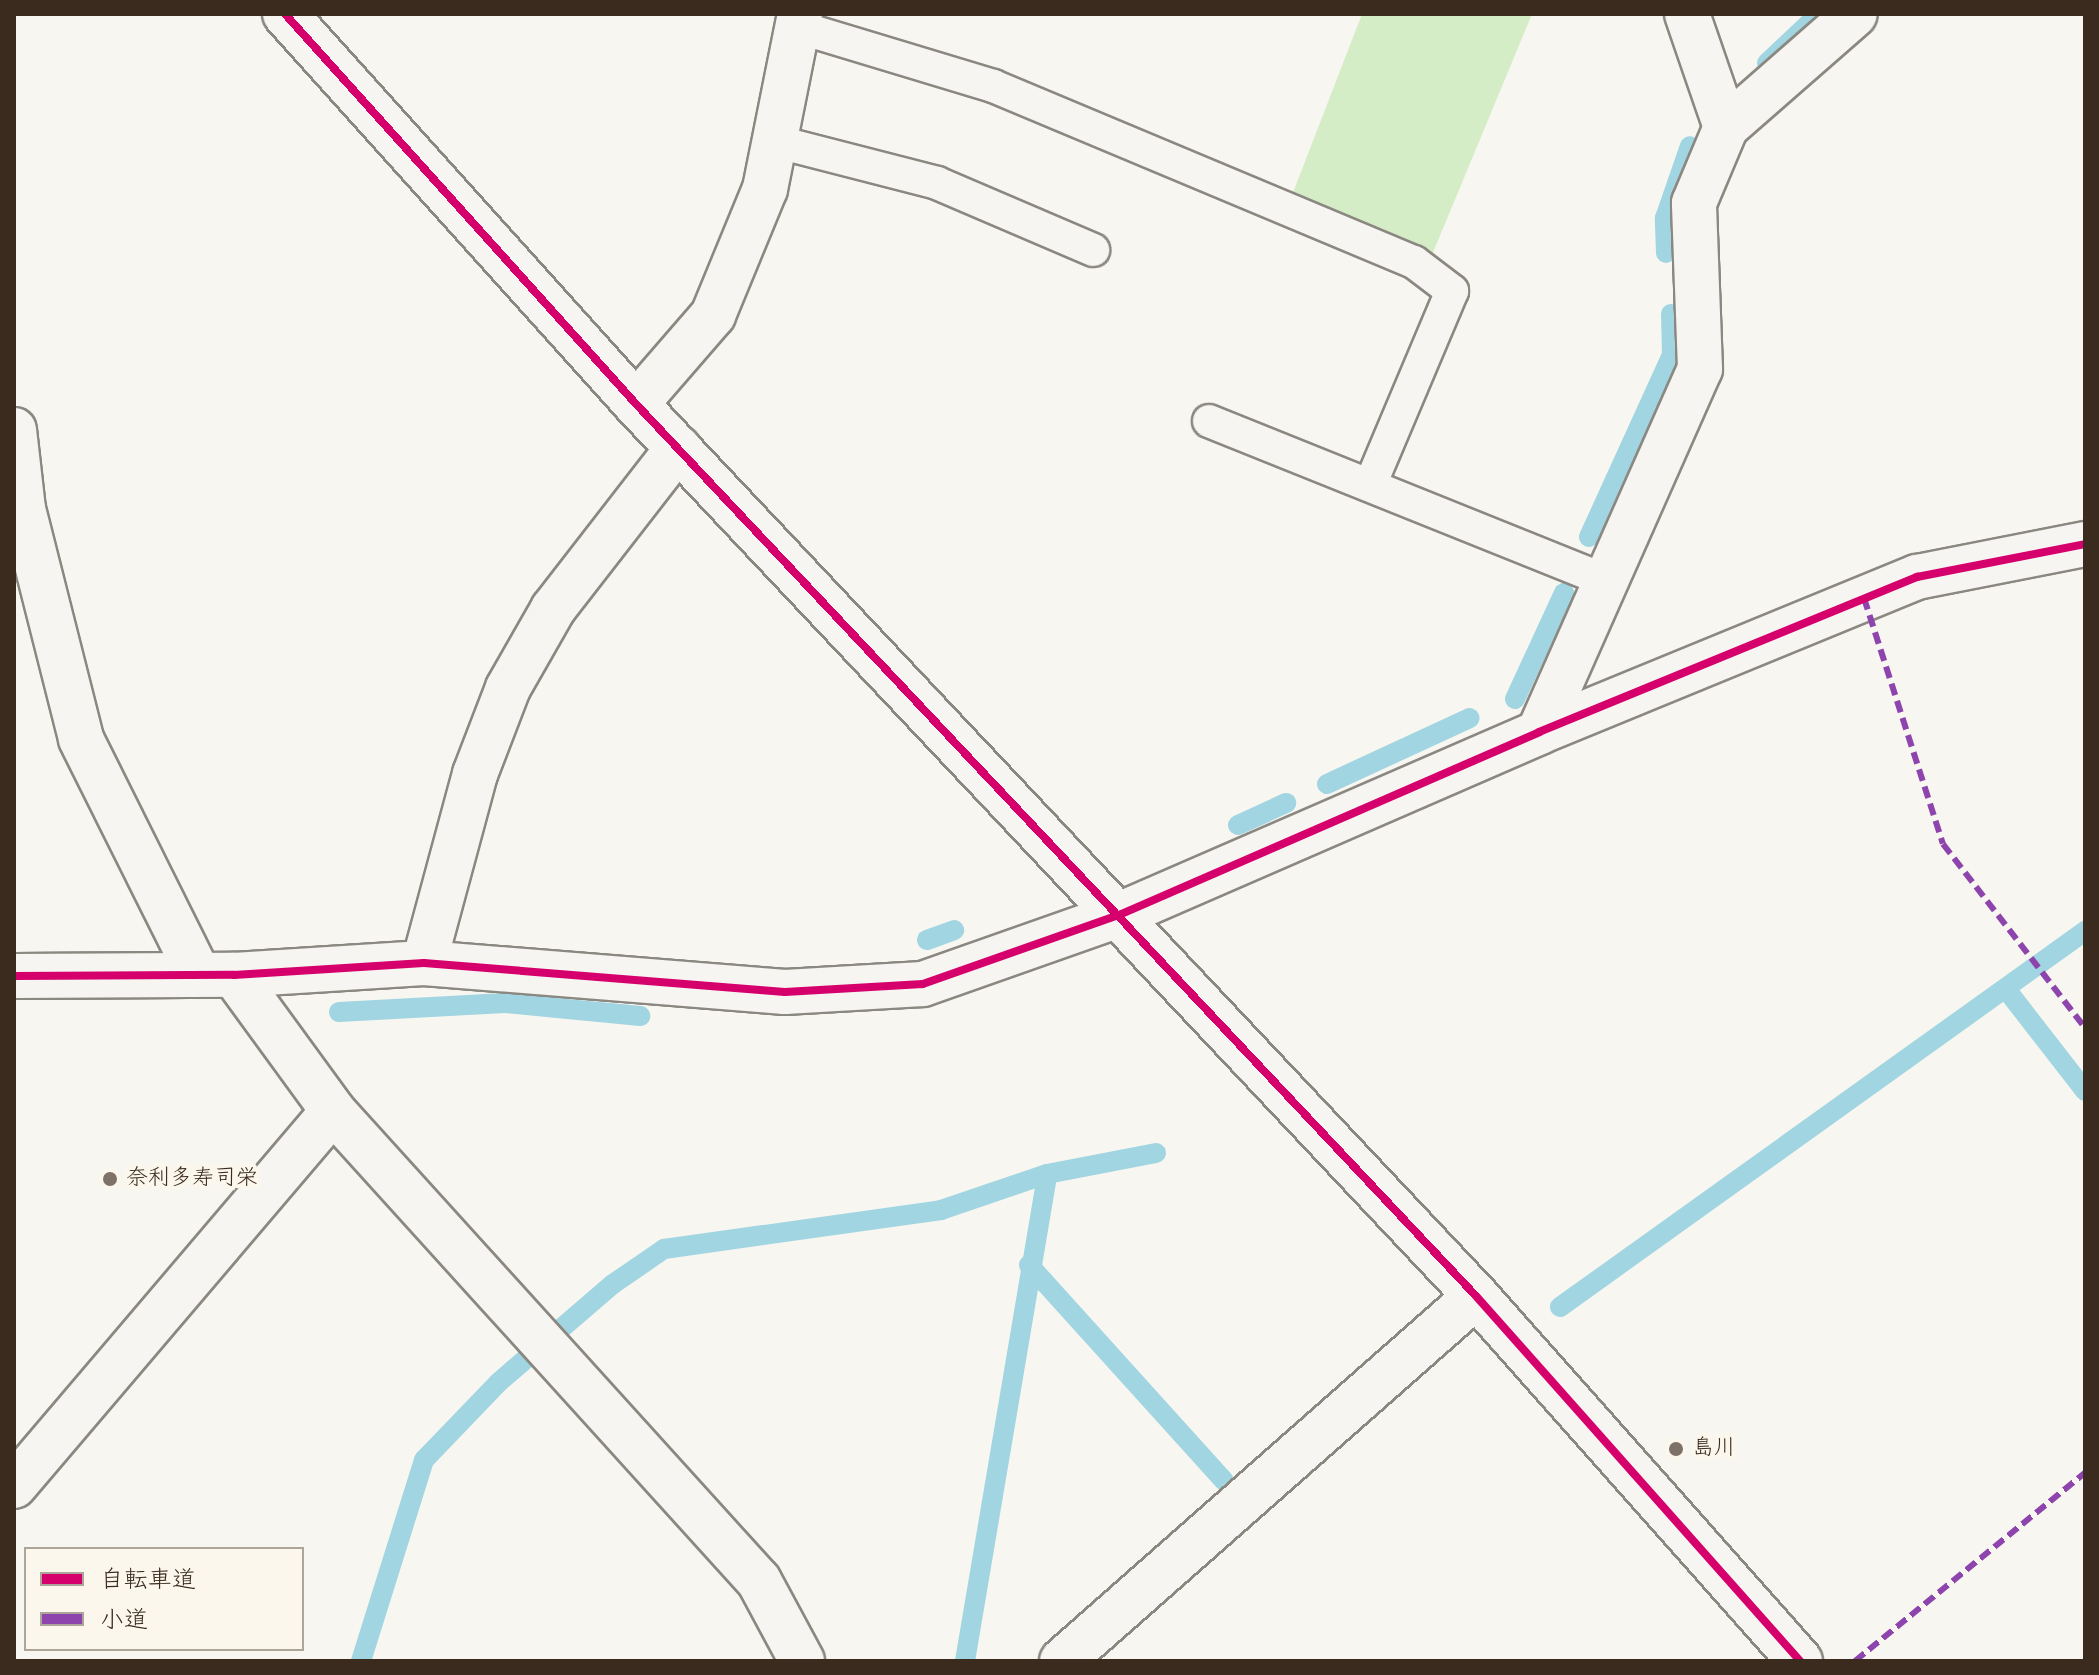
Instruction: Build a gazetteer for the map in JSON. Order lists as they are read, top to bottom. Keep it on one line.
{"places":["奈利多寿司栄","島川"],"legend":["自転車道","小道"]}
